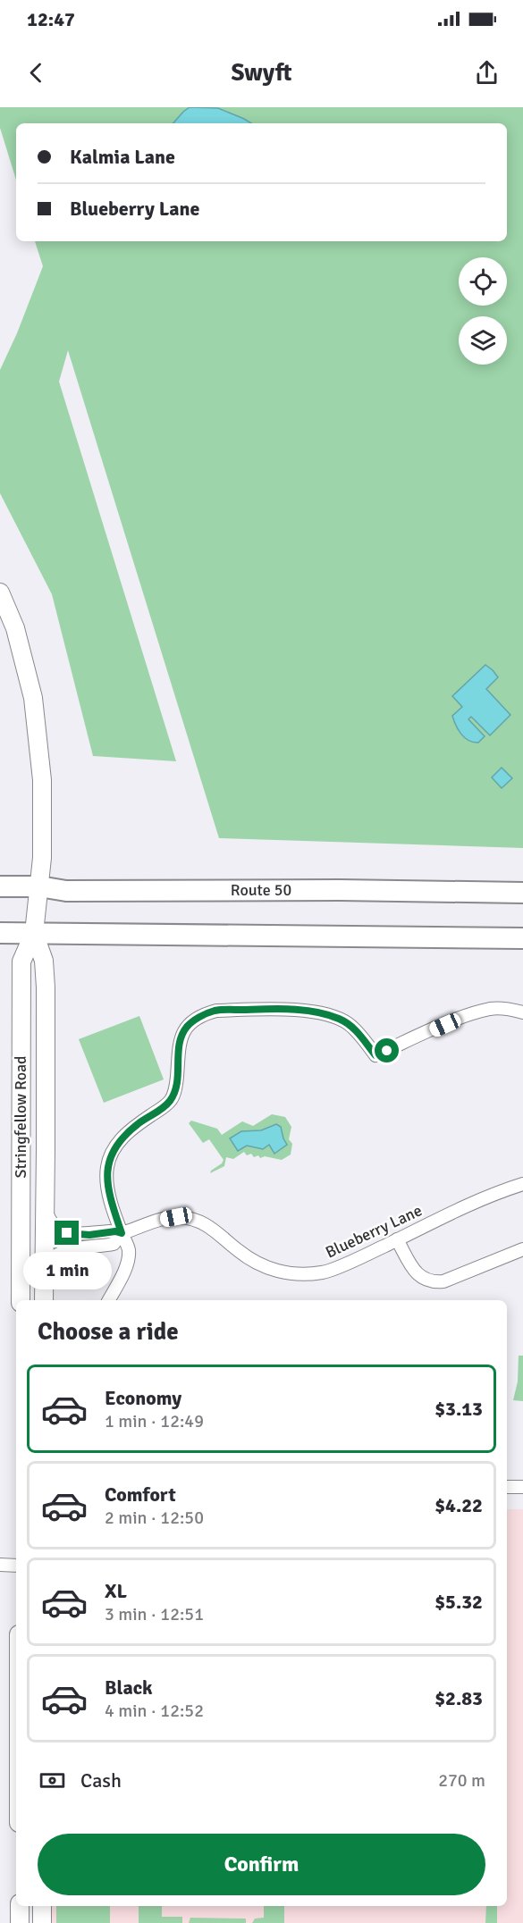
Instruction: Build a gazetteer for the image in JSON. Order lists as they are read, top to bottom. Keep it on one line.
{"streets":{"highway":["Route 50"],"main road":["Stringfellow Road"],"street":["Blueberry Lane"]},"crossings":[["Route 50","Stringfellow Road"],["Stringfellow Road","Blueberry Lane"]],"page":{"status":"12:47","header":"Swyft","banner":["Kalmia Lane","Blueberry Lane"],"bubble":"1 min","heading":"Choose a ride","list":[{"name":"Economy","note":"1 min · 12:49","value":"$3.13"},{"name":"Comfort","note":"2 min · 12:50","value":"$4.22"},{"name":"XL","note":"3 min · 12:51","value":"$5.32"},{"name":"Black","note":"4 min · 12:52","value":"$2.83"}],"pay":["Cash","270 m"],"buttons":"Confirm"}}
